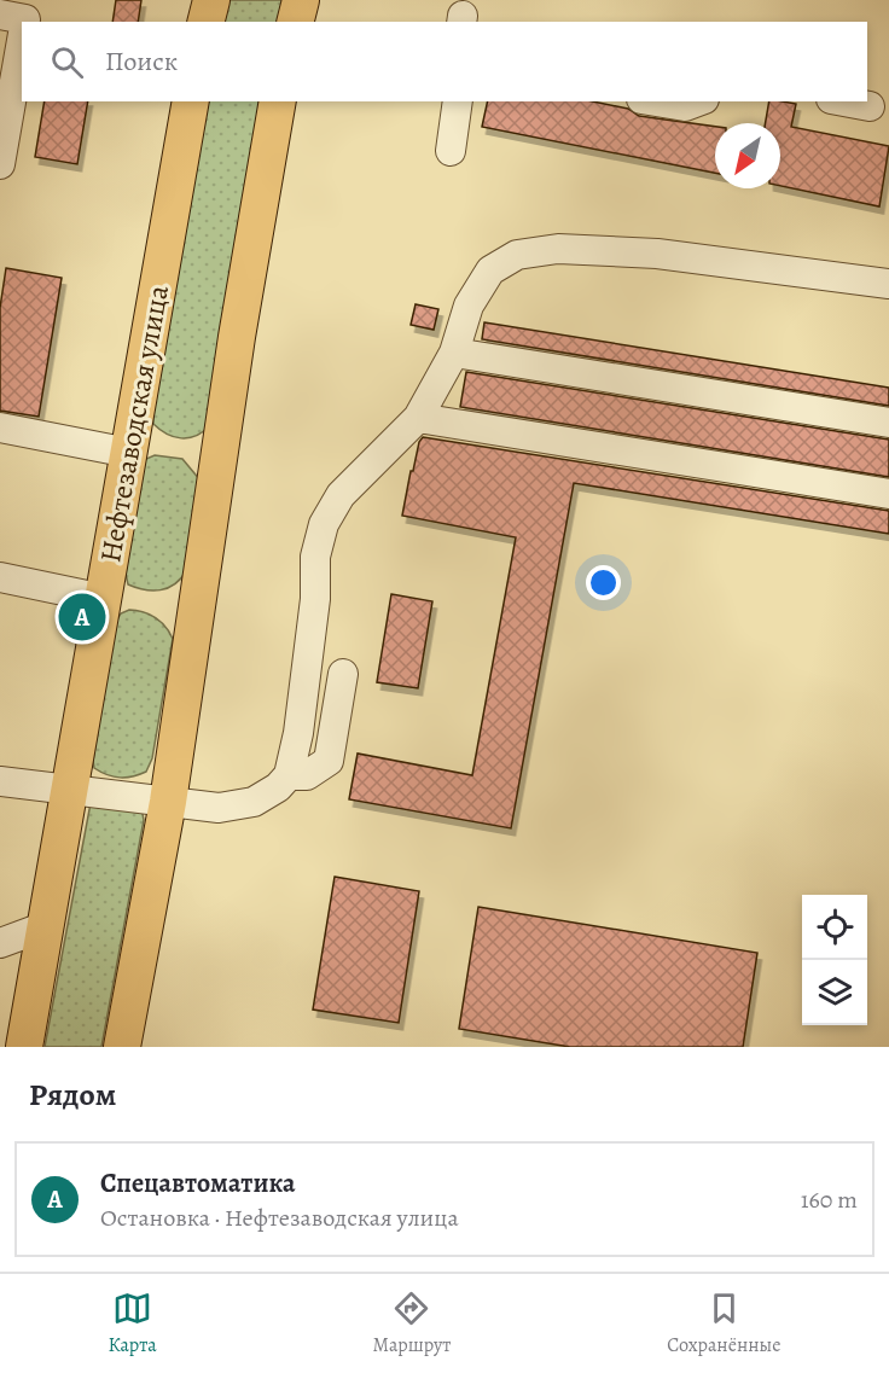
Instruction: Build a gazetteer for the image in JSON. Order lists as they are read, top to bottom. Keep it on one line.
{"streets":{"main road":["Нефтезаводская улица"]},"north":"bottom left","page":{"search":"Поиск","pins":"A","heading":"Рядом","list":[{"mark":"A","name":"Спецавтоматика","note":"Остановка · Нефтезаводская улица","value":"160 m"}],"nav":["Карта","Маршрут","Сохранённые"]}}
